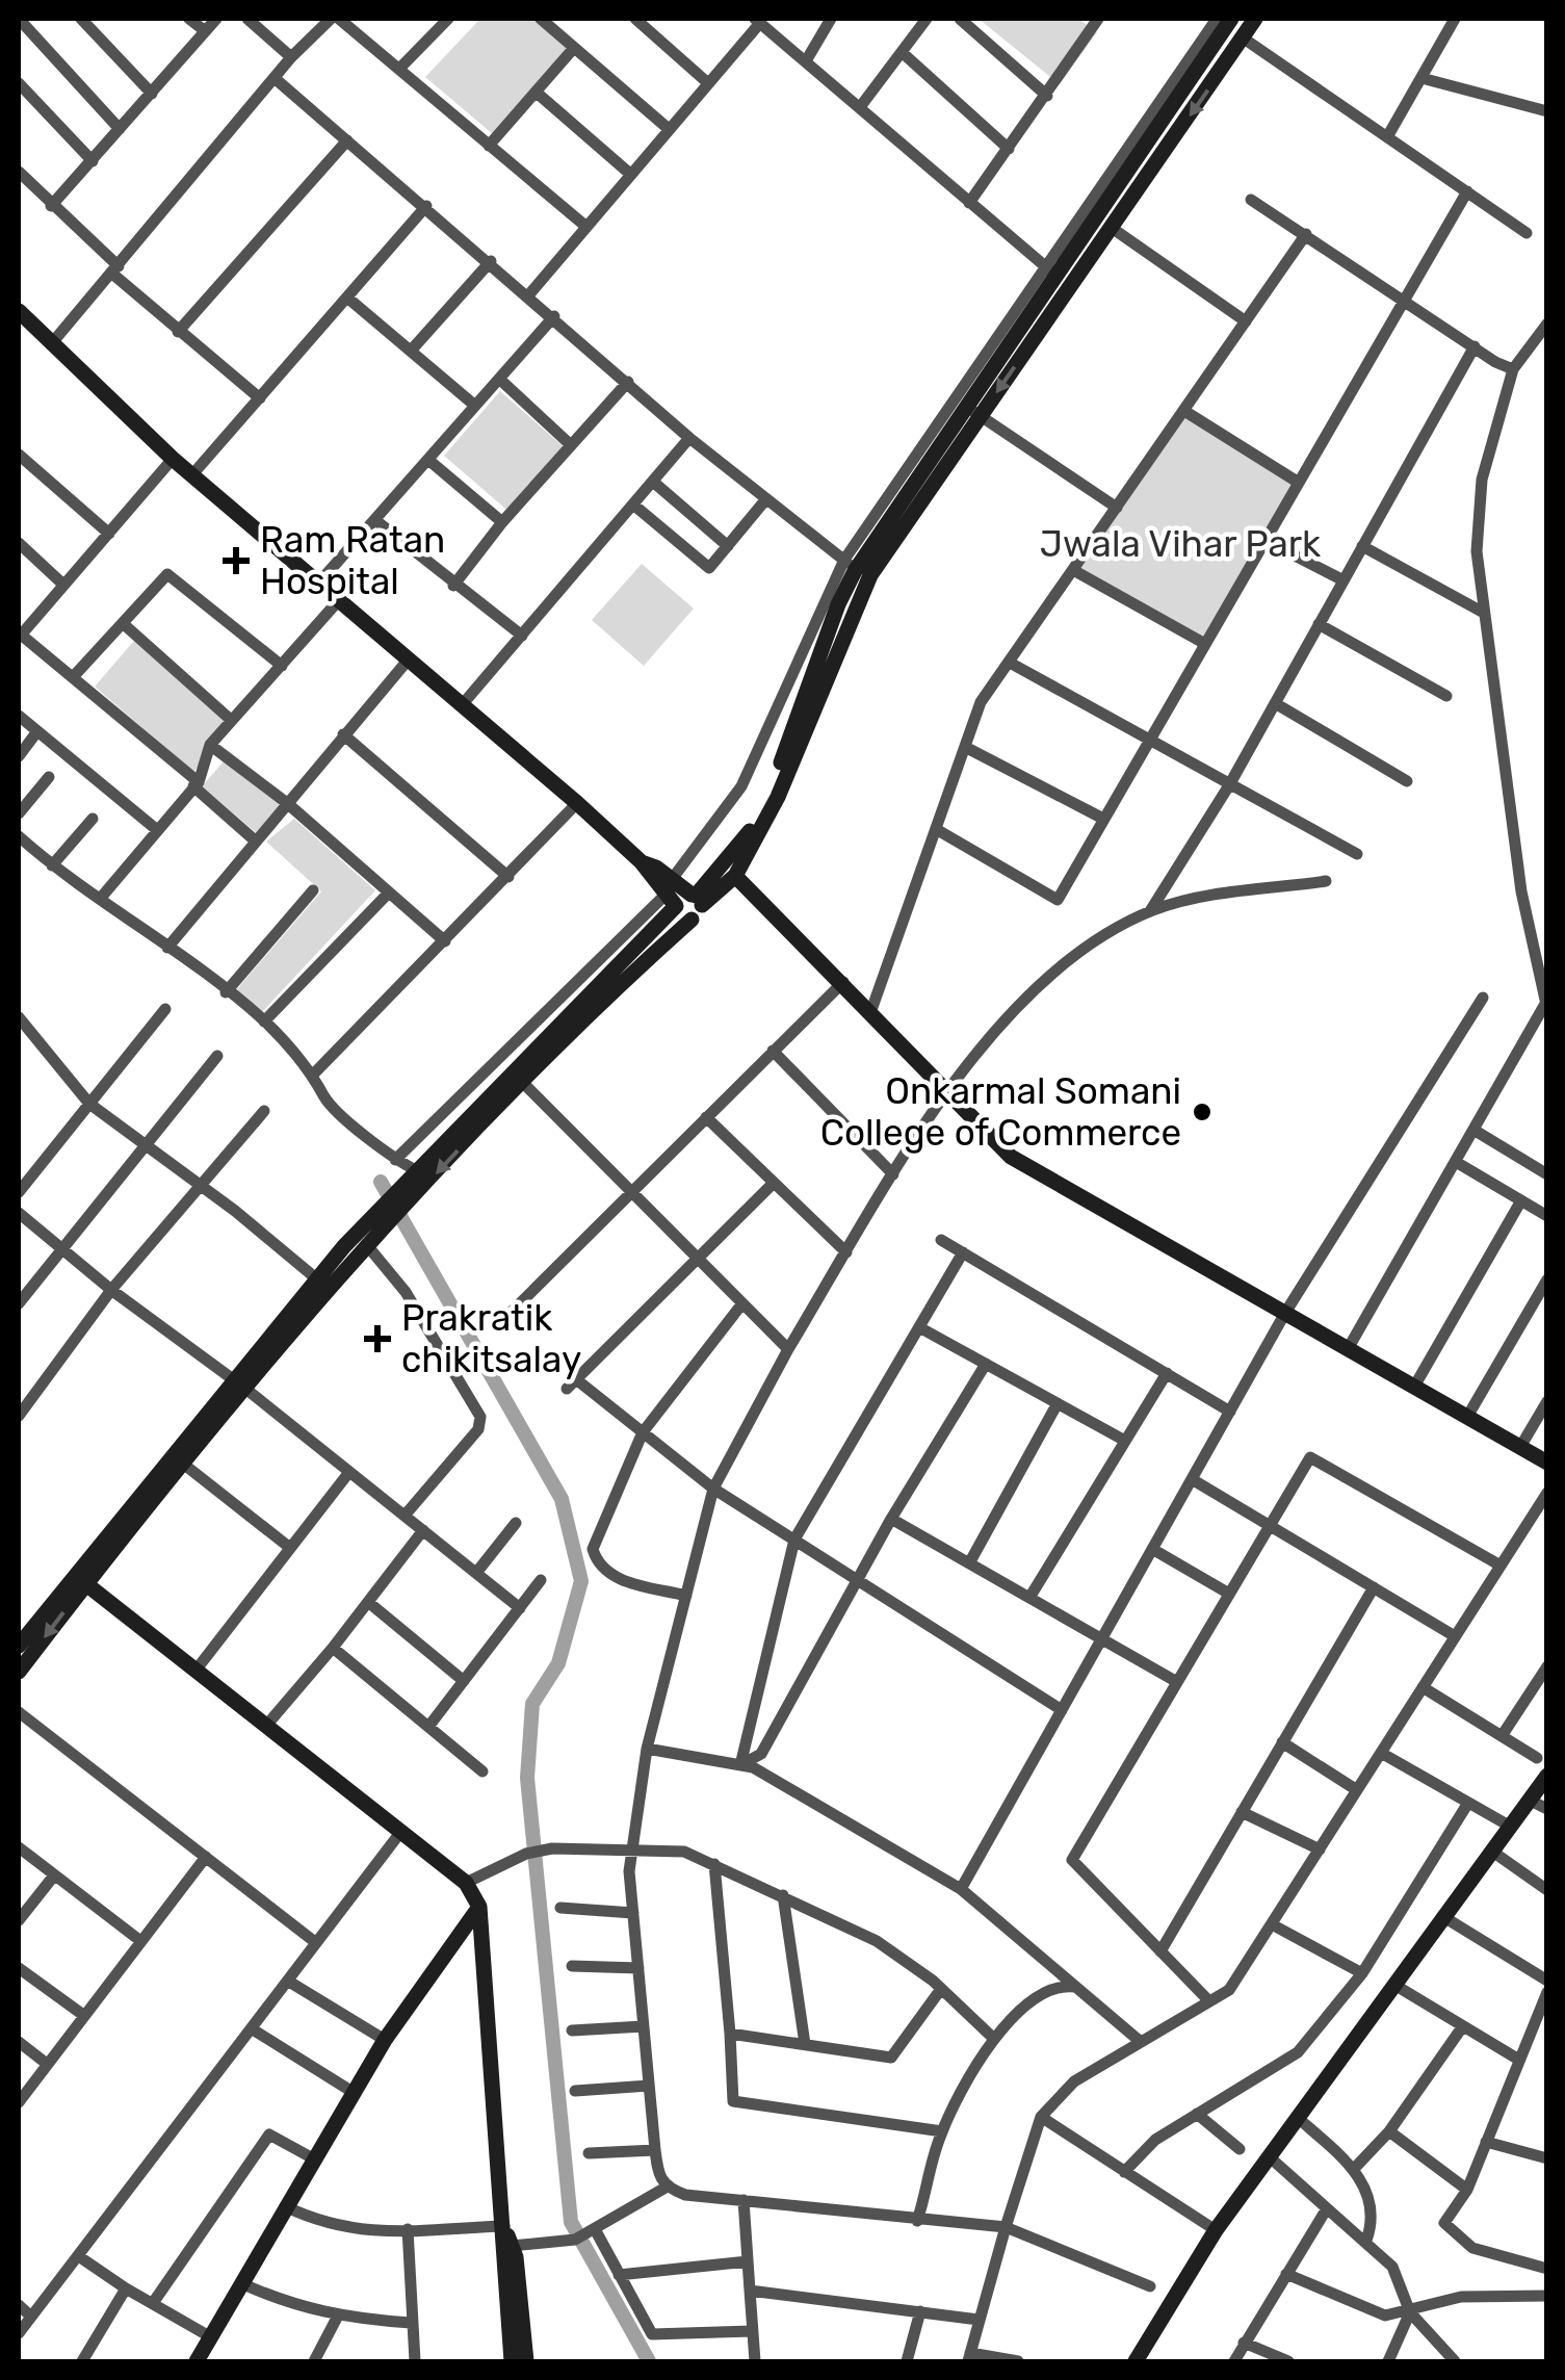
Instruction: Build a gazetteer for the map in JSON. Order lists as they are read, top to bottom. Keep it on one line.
{"parks":["Jwala Vihar Park"],"places":{"health":["Ram Ratan Hospital","Prakratik chikitsalay"],"other":["Onkarmal Somani College of Commerce"]}}
